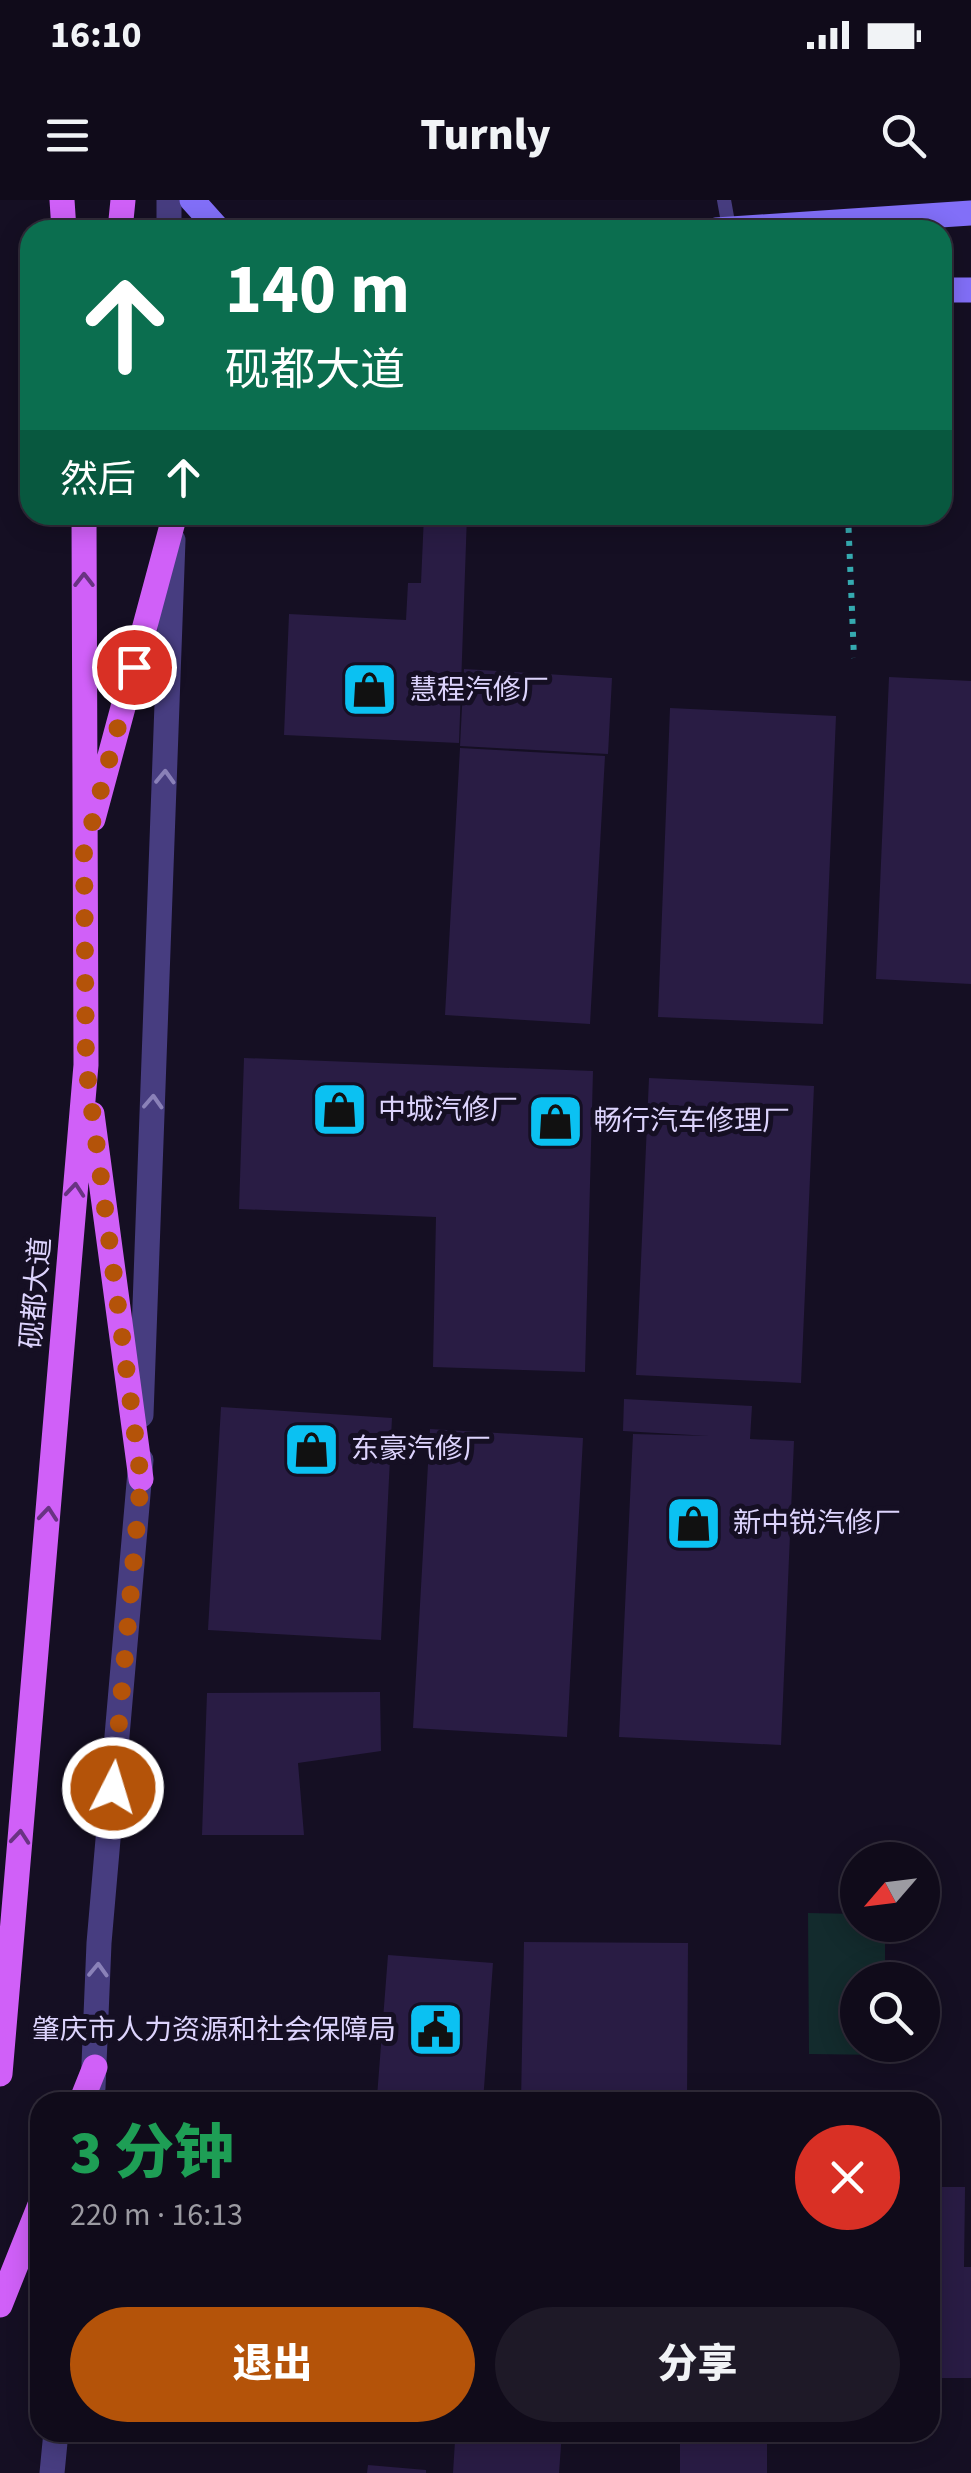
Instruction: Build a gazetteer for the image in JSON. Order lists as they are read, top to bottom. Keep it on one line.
{"streets":{"main road":["砚都大道"]},"places":{"shop":["慧程汽修厂","中城汽修厂","畅行汽车修理厂","东豪汽修厂","新中锐汽修厂"],"public building":["肇庆市人力资源和社会保障局"]},"north":"bottom left","page":{"status":"16:10","header":"Turnly","turn":["140 m","砚都大道"],"then":"然后","heading":["3 分钟","220 m · 16:13"],"buttons":["退出","分享"]}}
